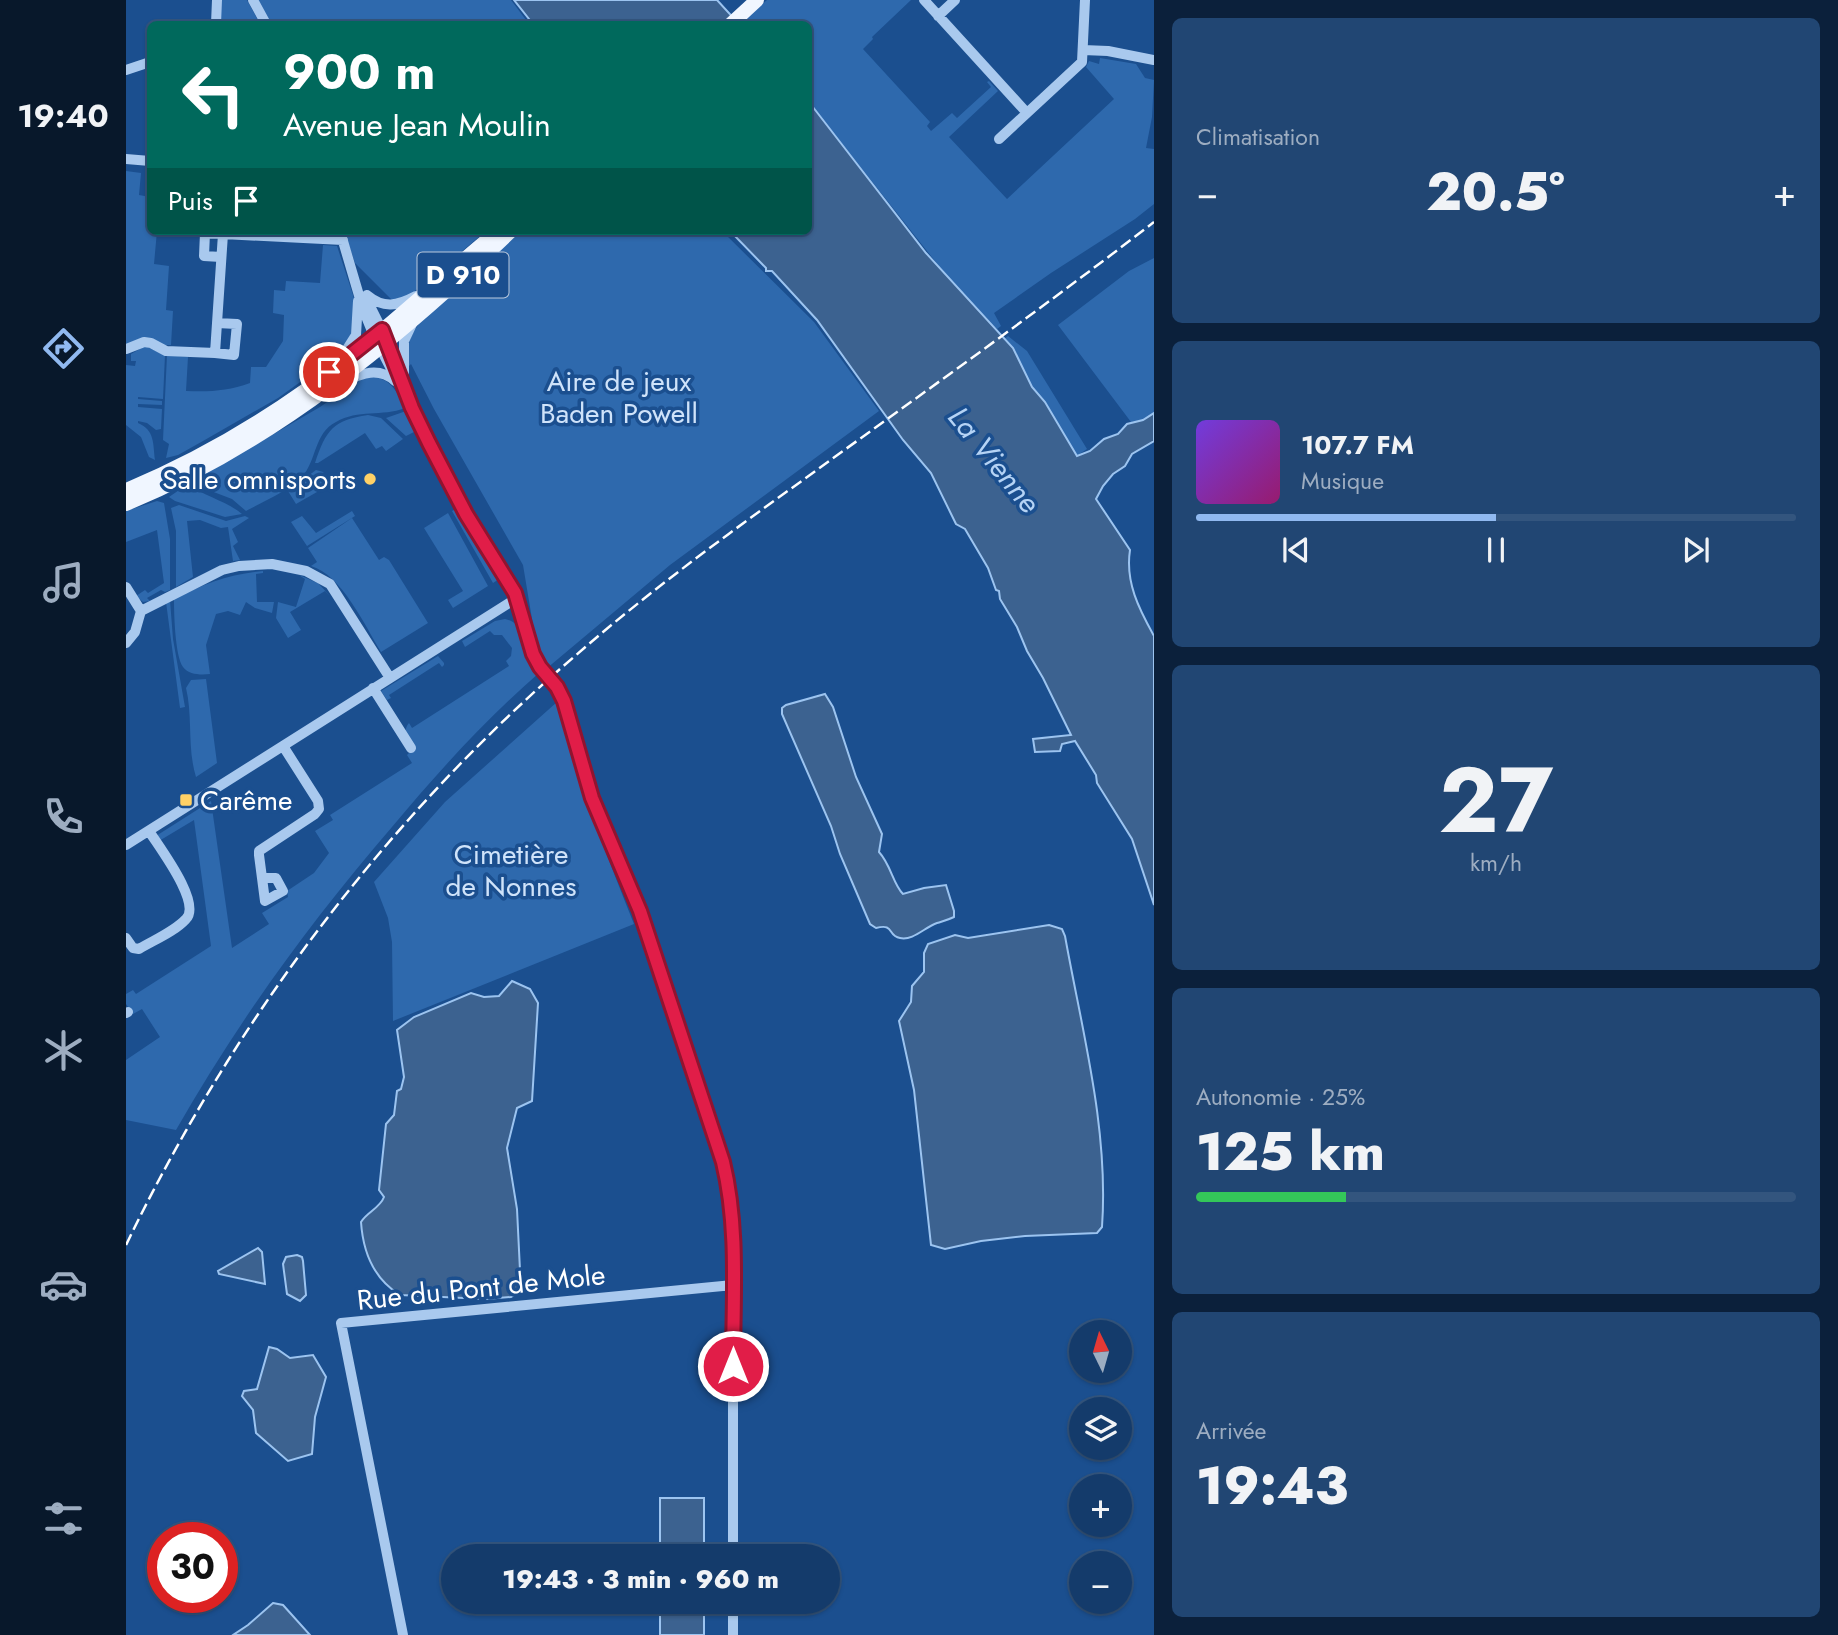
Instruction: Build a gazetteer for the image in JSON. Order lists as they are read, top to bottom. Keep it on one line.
{"streets":{"main road":["D 910"],"street":["Rue du Pont de Mole"]},"water":["La Vienne"],"parks":["Aire de jeux Baden Powell","Cimetière de Nonnes"],"places":{"other":["Salle omnisports"],"transit":["Carême"]},"north":"top","page":{"tabs":"19:40","tile":["Climatisation",["27","km/h"],["Autonomie · 25%","125 km"],["Arrivée","19:43"]],"turn":["900 m","Avenue Jean Moulin"],"heat":["−","20.5°","+"],"then":"Puis","song":["107.7 FM","Musique"],"map_buttons":["+","−"],"limit":"30","trip":"19:43 · 3 min · 960 m"}}
